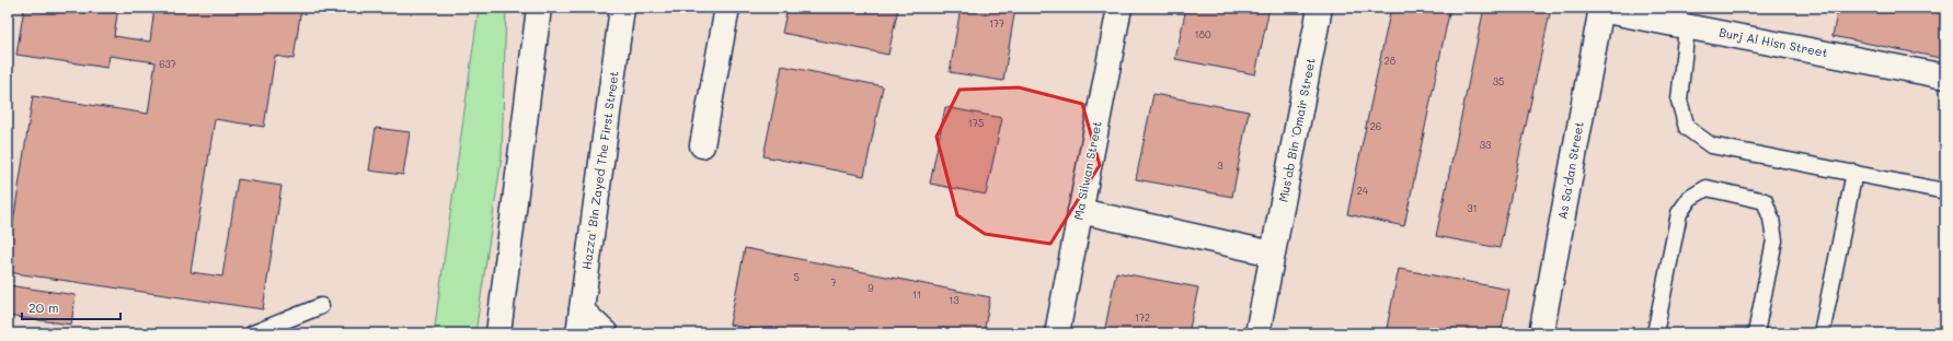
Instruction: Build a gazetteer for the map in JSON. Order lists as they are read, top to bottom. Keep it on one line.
{"streets":{"street":["Burj Al Hisn Street","Mus'ab Bin 'Omair Street","Hazza' Bin Zayed The First Street","Ma Silwan Street","As Sa'dan Street"]},"crossings":[["Burj Al Hisn Street","As Sa'dan Street"]],"house_numbers":["177","180","28","637","35","175","26","33","3","24","31","5","7","9","11","13","172"],"scale_bar":"20 m"}
